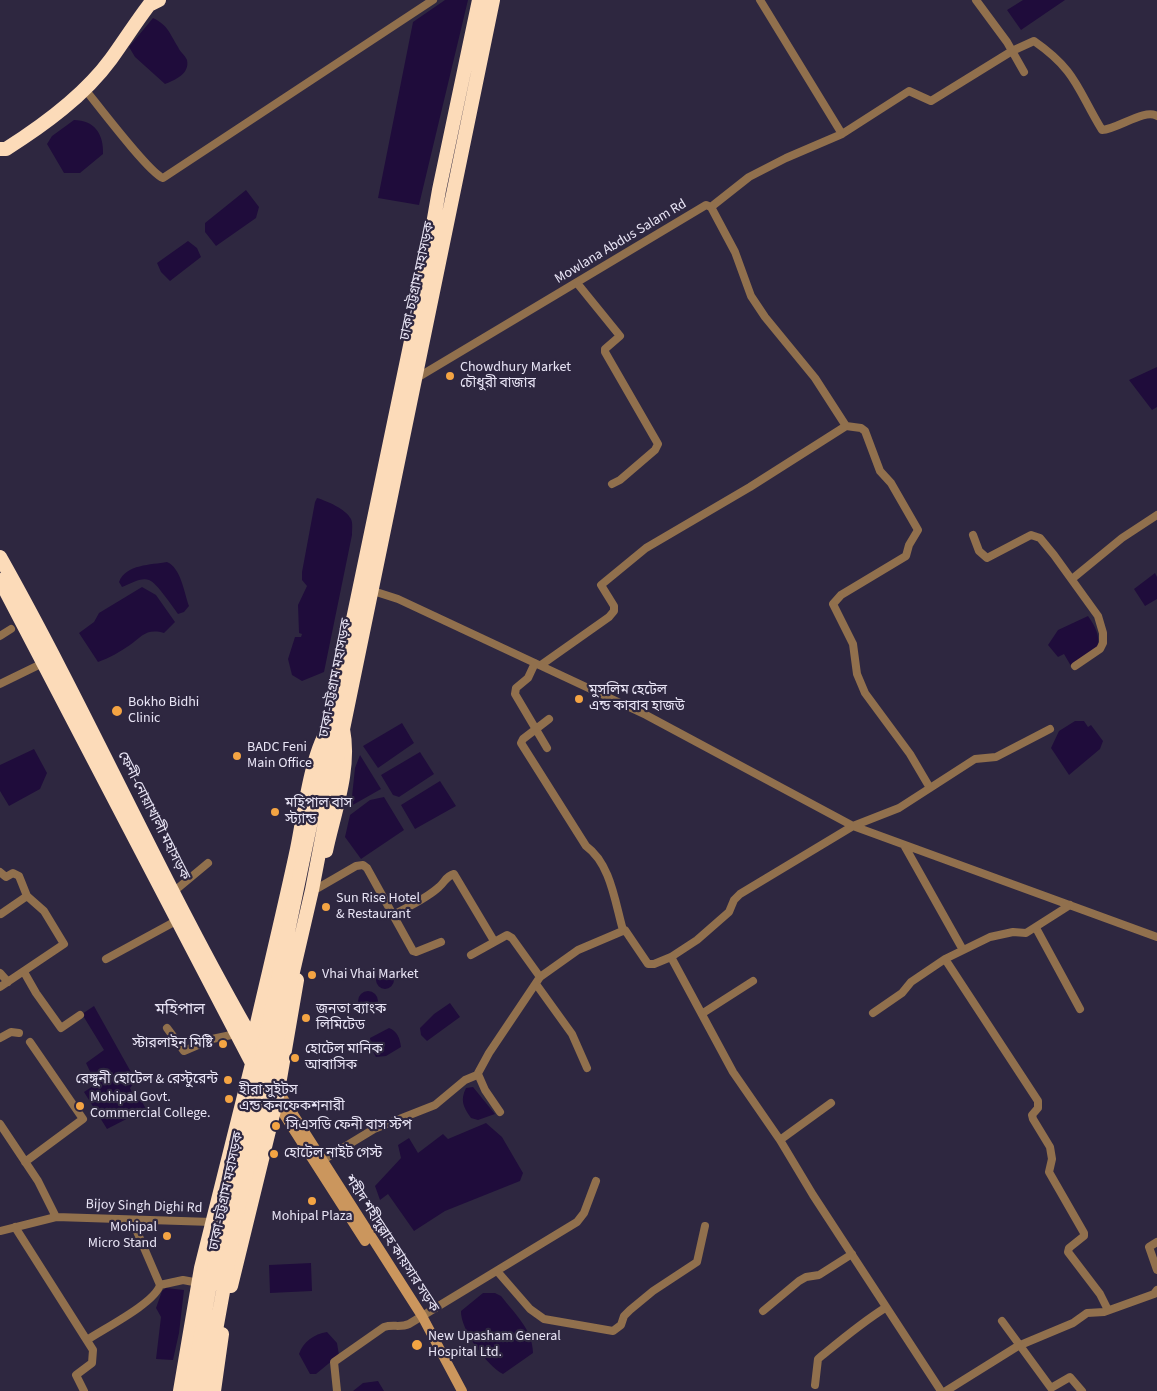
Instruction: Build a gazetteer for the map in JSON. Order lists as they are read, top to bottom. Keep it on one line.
{"streets":{"highway":["ঢাকা-চট্টগ্রাম মহাসড়ক","ফেনী-নোয়াখালী মহাসড়ক"],"main road":["শহীদ শহীদুল্লাহ কায়সার সড়ক"],"street":["Mowlana Abdus Salam Rd","Bijoy Singh Dighi Rd"]},"crossings":[["Mowlana Abdus Salam Rd","ঢাকা-চট্টগ্রাম মহাসড়ক"],["ফেনী-নোয়াখালী মহাসড়ক","শহীদ শহীদুল্লাহ কায়সার সড়ক"]],"districts":["মহিপাল"],"places":["Chowdhury Market চৌধুরী বাজার","মুসলিম হেটেল এন্ড কাবাব হাজউ","Bokho Bidhi Clinic","BADC Feni Main Office","মহিপাল বাস স্ট্যান্ড","Sun Rise Hotel & Restaurant","Vhai Vhai Market","জনতা ব্যাংক লিমিটেড","স্টারলাইন মিষ্টি","হোটেল মানিক আবাসিক","রেঙ্গুনী হোটেল & রেস্টুরেন্ট","হীরা সুইটস এন্ড কনফেকশনারী","Mohipal Govt. Commercial College.","সিএসডি ফেনী বাস স্টপ","হোটেল নাইট গেস্ট","Mohipal Plaza","Mohipal Micro Stand","New Upasham General Hospital Ltd."]}
